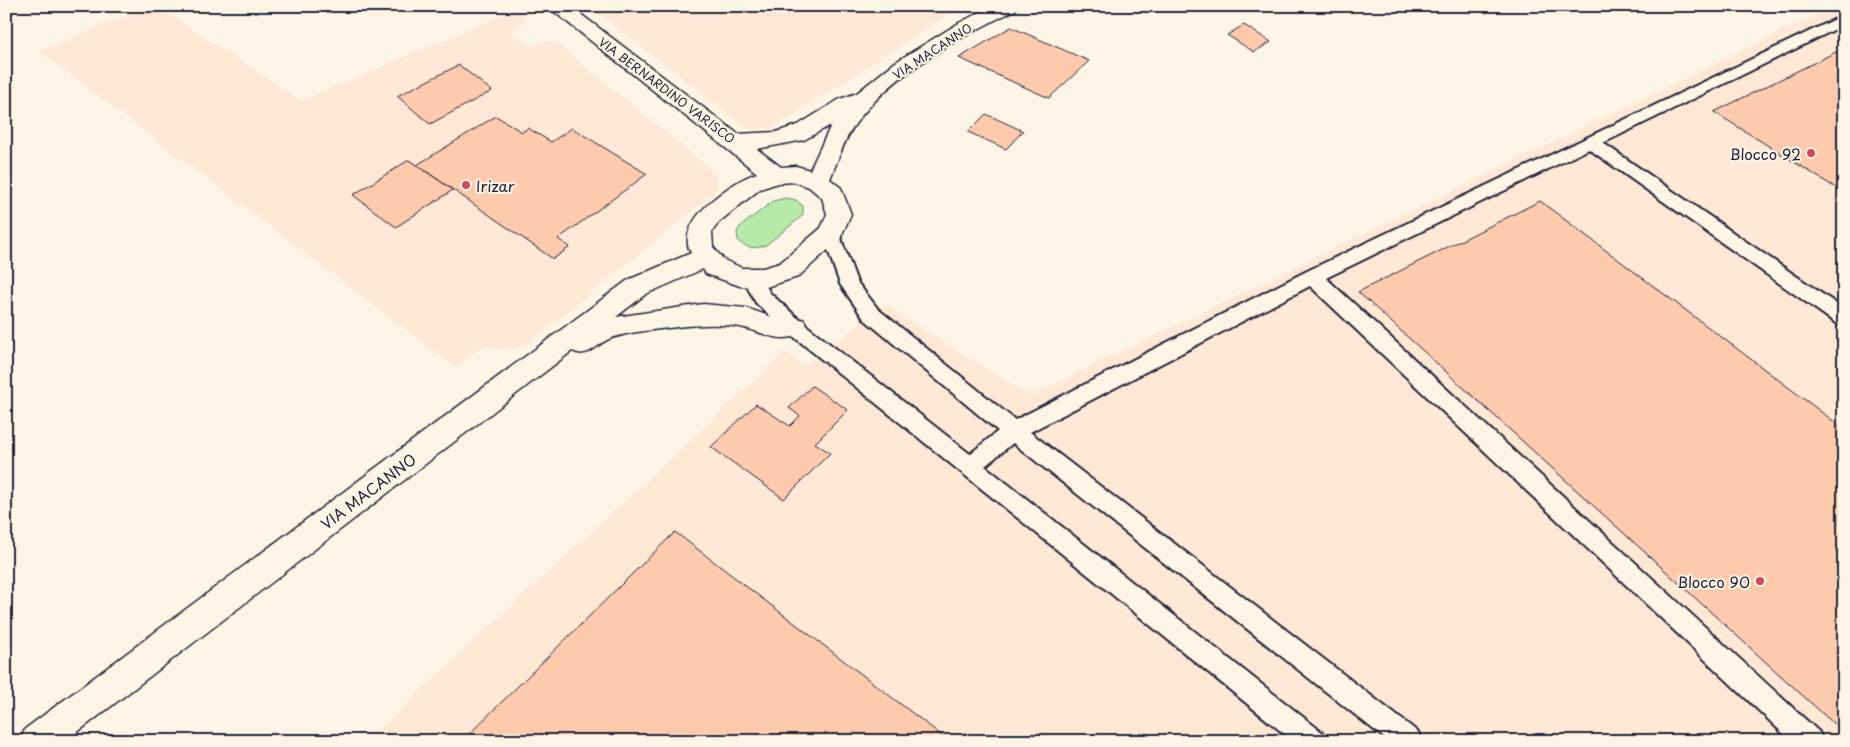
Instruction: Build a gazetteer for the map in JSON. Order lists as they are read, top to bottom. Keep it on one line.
{"streets":{"street":["VIA MACANNO","VIA BERNARDINO VARISCO"]},"crossings":[["VIA MACANNO","VIA BERNARDINO VARISCO"]],"places":["Blocco 92","Irizar","Blocco 90"]}
